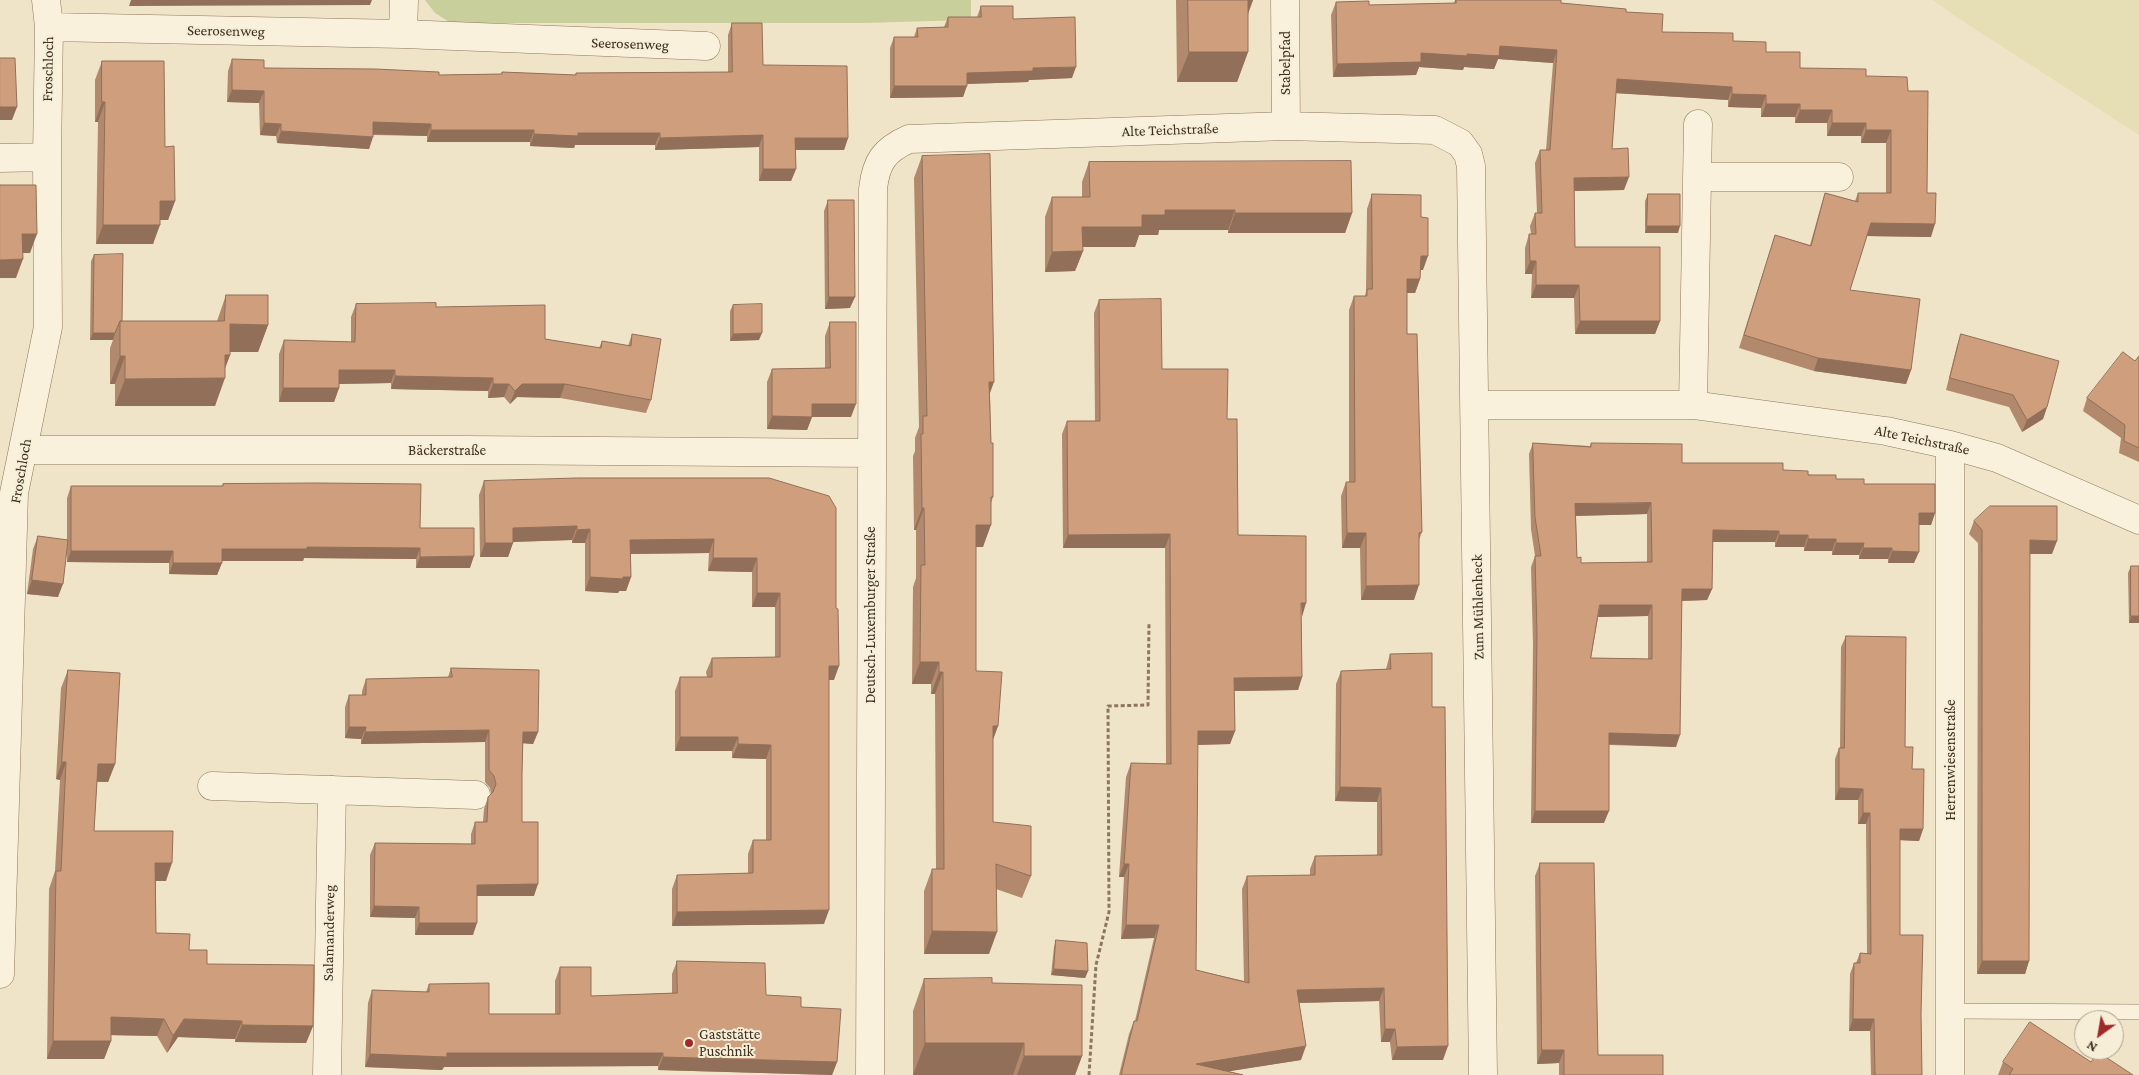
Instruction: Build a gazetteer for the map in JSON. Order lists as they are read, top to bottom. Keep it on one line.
{"streets":{"street":["Seerosenweg","Stabelpfad","Froschloch","Alte Teichstraße","Bäckerstraße","Zum Mühlenheck","Deutsch-Luxemburger Straße","Herrenwiesenstraße","Salamanderweg"]},"crossings":[["Seerosenweg","Froschloch"],["Stabelpfad","Alte Teichstraße"],["Froschloch","Bäckerstraße"],["Alte Teichstraße","Zum Mühlenheck"],["Alte Teichstraße","Deutsch-Luxemburger Straße"],["Alte Teichstraße","Herrenwiesenstraße"],["Bäckerstraße","Deutsch-Luxemburger Straße"]],"places":["Gaststätte Puschnik"],"north":"bottom left"}
